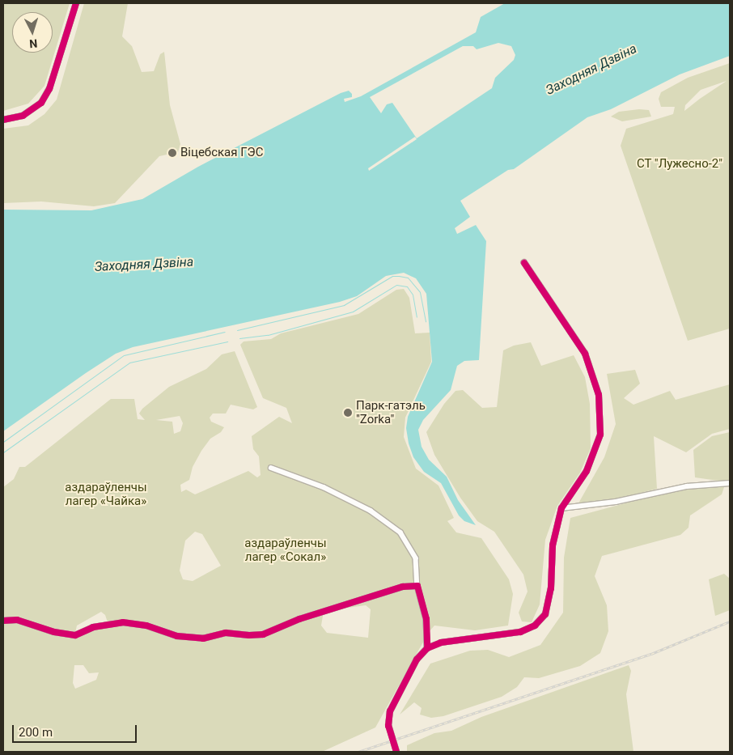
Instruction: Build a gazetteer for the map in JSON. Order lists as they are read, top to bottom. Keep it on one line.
{"water":["Заходняя Дзвіна"],"parks":["СТ \"Лужесно-2\"","аздараўленчы лагер «Чайка»","аздараўленчы лагер «Сокал»"],"places":["Віцебская ГЭС","Парк-гатэль \"Zorka\""],"scale_bar":"200 m","north":"bottom"}
